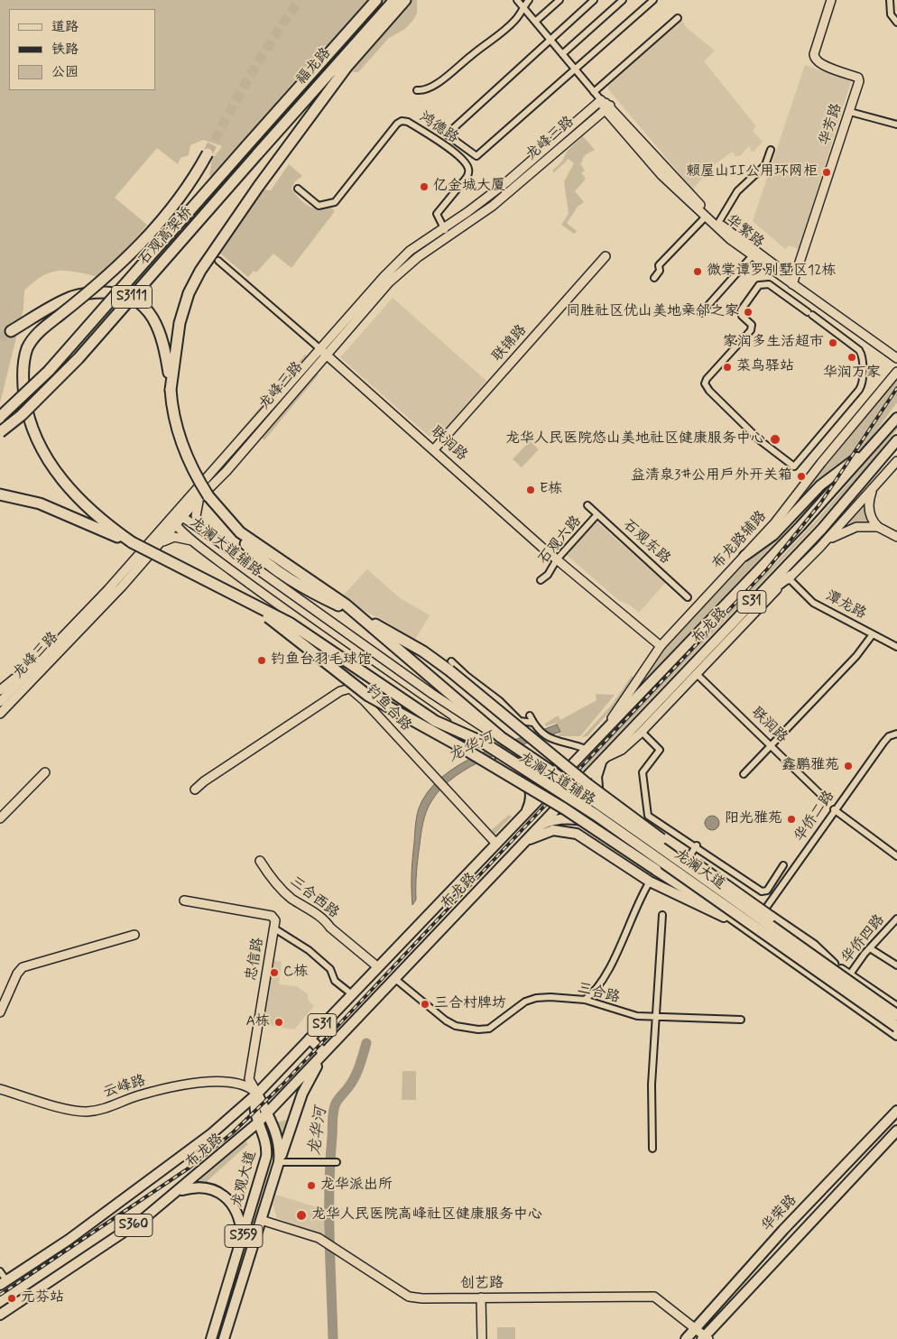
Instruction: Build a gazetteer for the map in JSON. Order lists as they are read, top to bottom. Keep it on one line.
{"streets":{"highway":["福龙路","石观高架桥","S3111","龙澜大道"],"main road":["华芳路","龙峰三路","华繁路","联锦路","联润路","布龙路辅路","龙澜大道辅路","S31","布龙路","钓鱼合路","三合西路","忠信路","云峰路","龙观大道","华荣路","S360","S359","创艺路"],"street":["鸿德路","石观六路","石观东路","潭龙路","华侨二路","华侨四路","三合路"]},"crossings":[["福龙路","石观高架桥"],["华芳路","华繁路"],["鸿德路","龙峰三路"],["龙峰三路","华繁路"],["龙峰三路","联润路"],["龙峰三路","龙澜大道辅路"],["龙峰三路","龙澜大道"],["联锦路","联润路"],["联润路","石观六路"],["联润路","布龙路辅路"],["石观六路","石观东路"],["布龙路辅路","布龙路"],["龙澜大道辅路","布龙路"],["龙澜大道辅路","华侨二路"],["龙澜大道辅路","龙澜大道"],["布龙路","钓鱼合路"],["布龙路","三合西路"],["布龙路","忠信路"],["布龙路","三合路"],["布龙路","云峰路"],["布龙路","龙观大道"],["忠信路","云峰路"],["忠信路","龙观大道"],["云峰路","龙观大道"],["龙观大道","创艺路"],["华荣路","创艺路"]],"water":["龙华河"],"places":["赖屋山II公用环网柜","亿金城大厦","微棠谭罗别墅区12栋","同胜社区优山美地亲邻之家","家润多生活超市","华润万家","菜鸟驿站","龙华人民医院悠山美地社区健康服务中心","益清泉3#公用户外开关箱","E栋","钓鱼台羽毛球馆","鑫鹏雅苑","阳光雅苑","C栋","三合村牌坊","A栋","龙华派出所","龙华人民医院高峰社区健康服务中心","元芬站"],"legend":["道路","铁路","公园"]}
